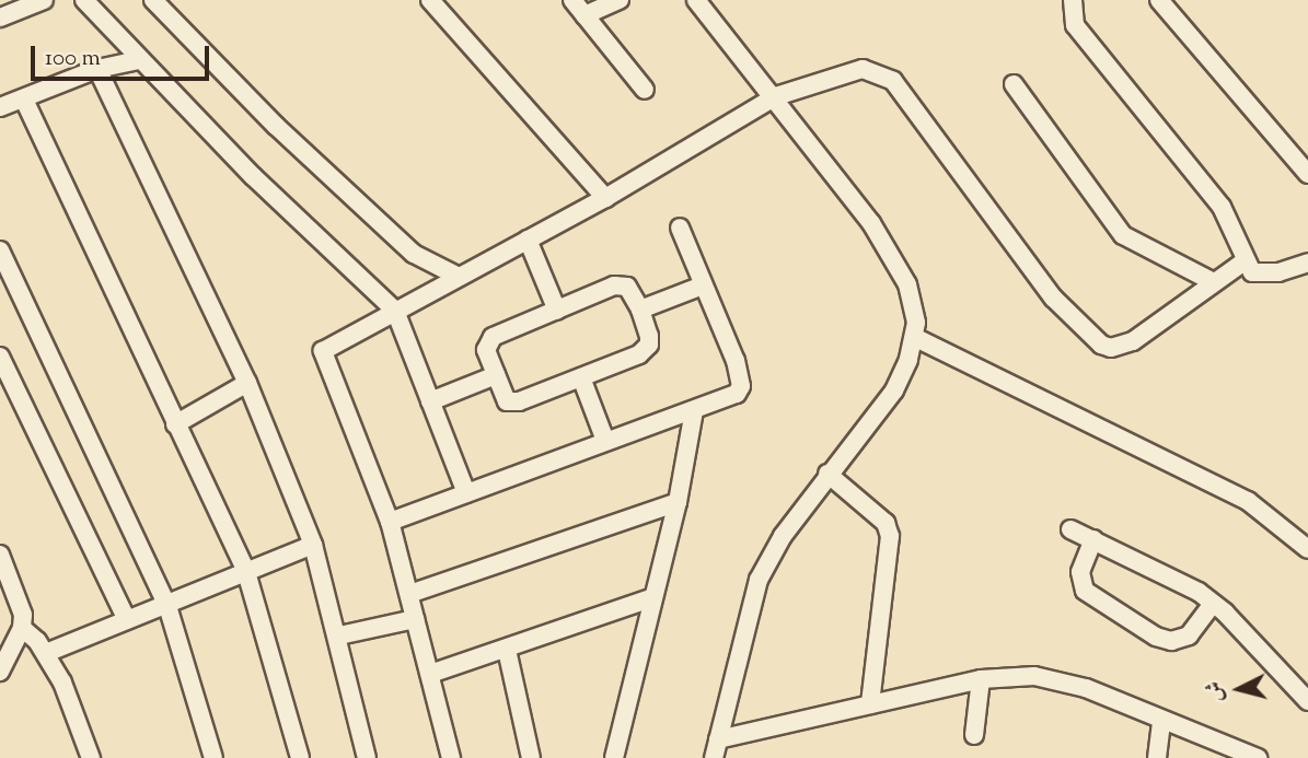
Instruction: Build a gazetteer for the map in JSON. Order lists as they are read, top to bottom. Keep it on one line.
{"scale_bar":"100 m","north":"left"}
